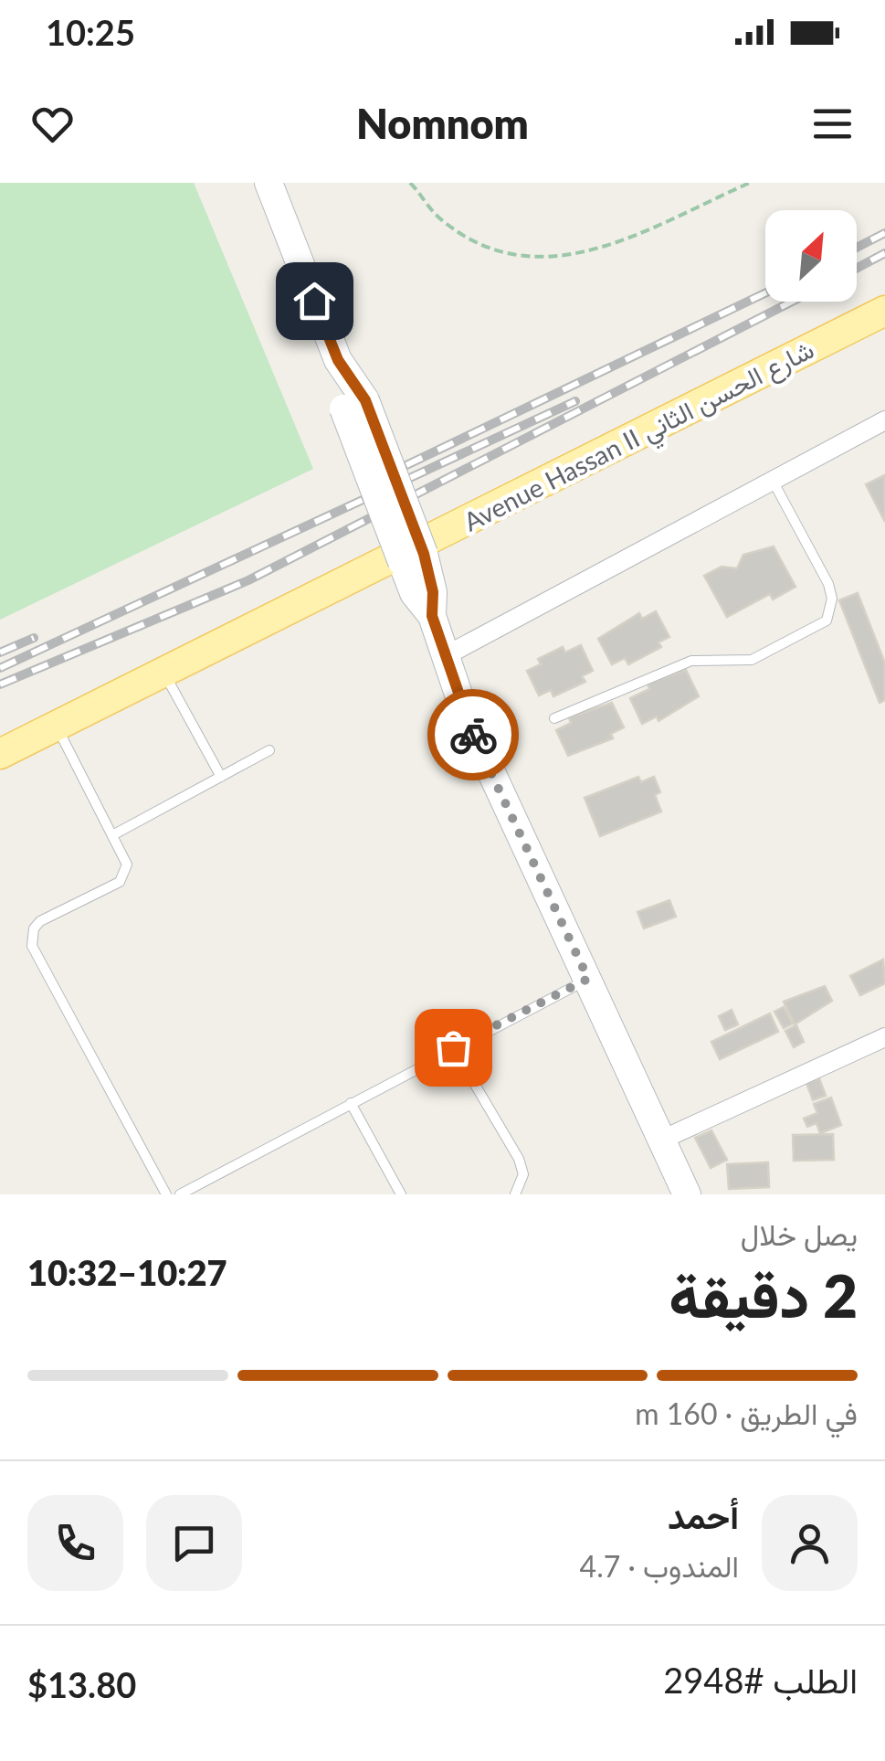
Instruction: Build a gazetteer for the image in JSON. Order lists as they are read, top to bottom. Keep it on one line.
{"streets":{"main road":["Avenue Hassan II شارع الحسن الثاني"]},"north":"top right","page":{"status":"10:25","header":"Nomnom","heading":["2 دقيقة","يصل خلال","10:27–10:32"],"panel":["أحمد","المندوب · 4.7","الطلب #2948","$13.80"],"bar":"في الطريق · 160 m"}}
